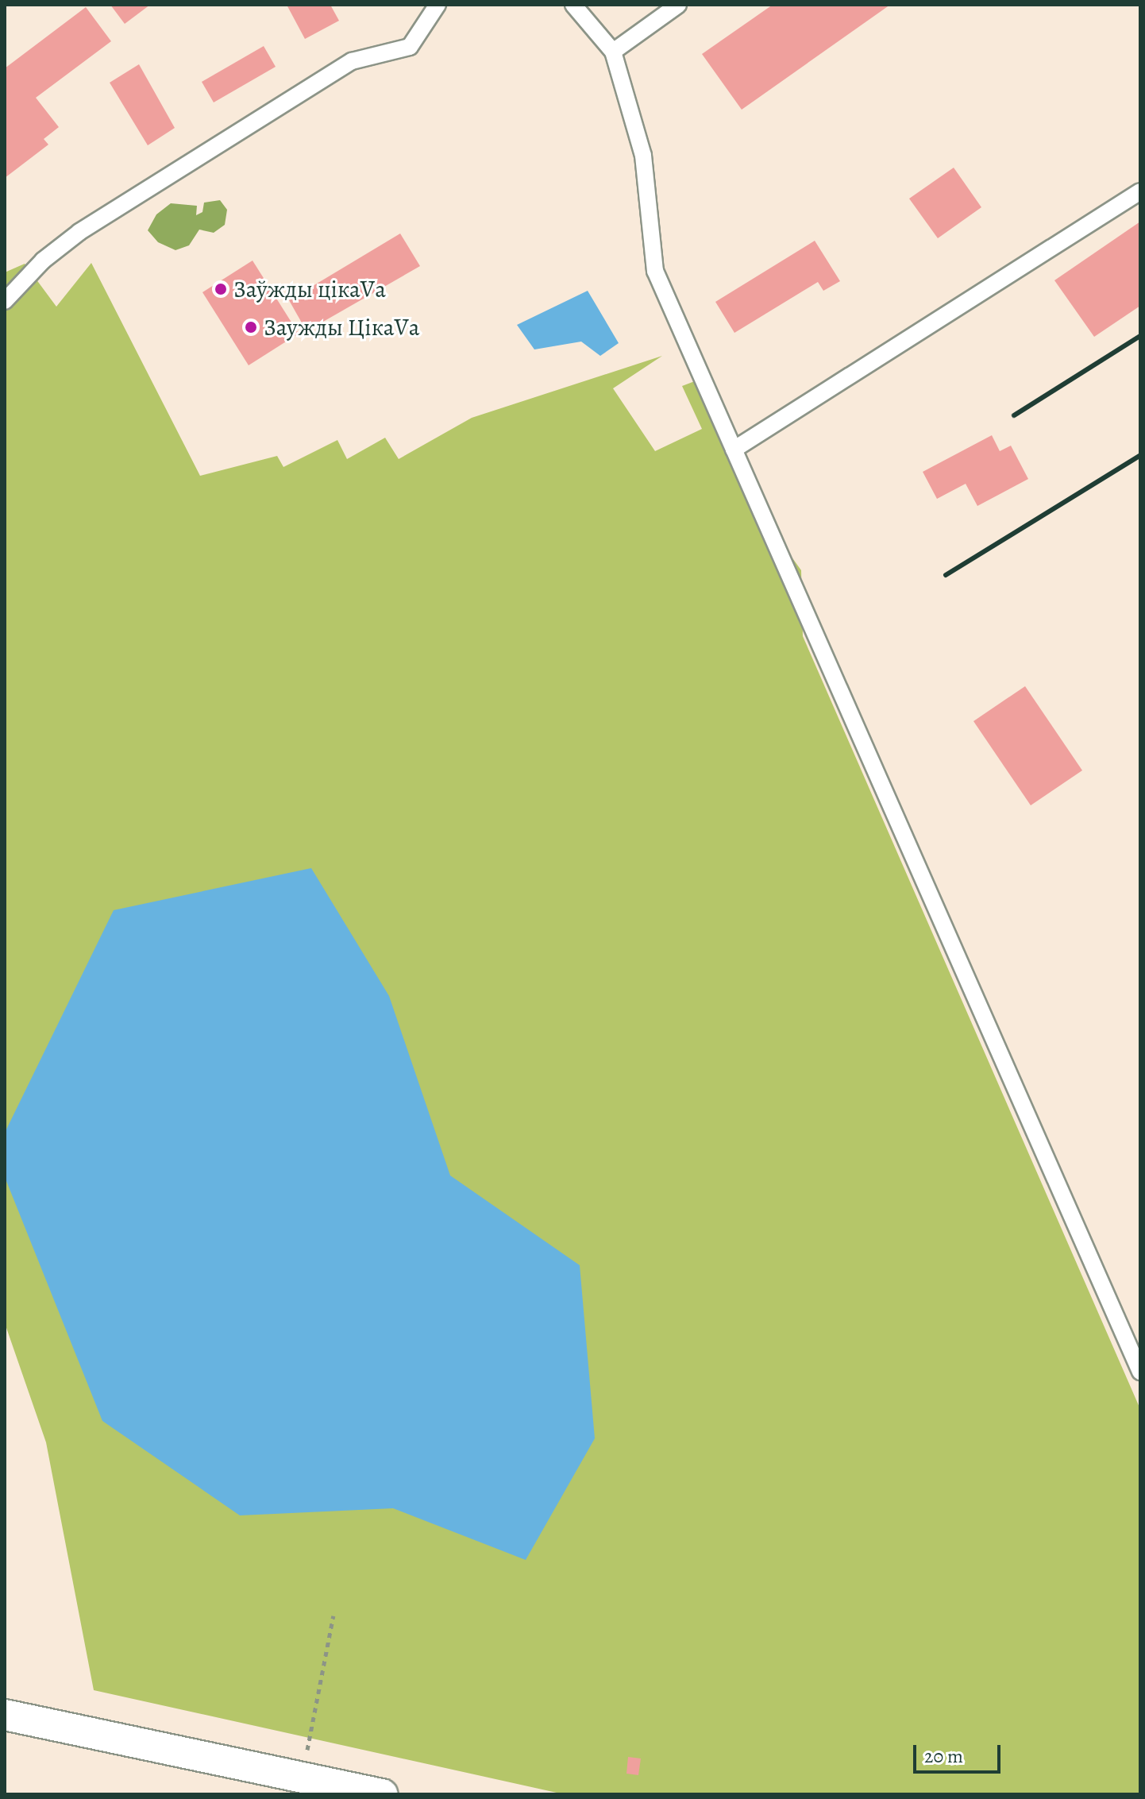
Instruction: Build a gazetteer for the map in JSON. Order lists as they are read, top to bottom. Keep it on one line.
{"places":["Заўжды цікаVа","Заужды ЦікаVа"],"scale_bar":"20 m"}
